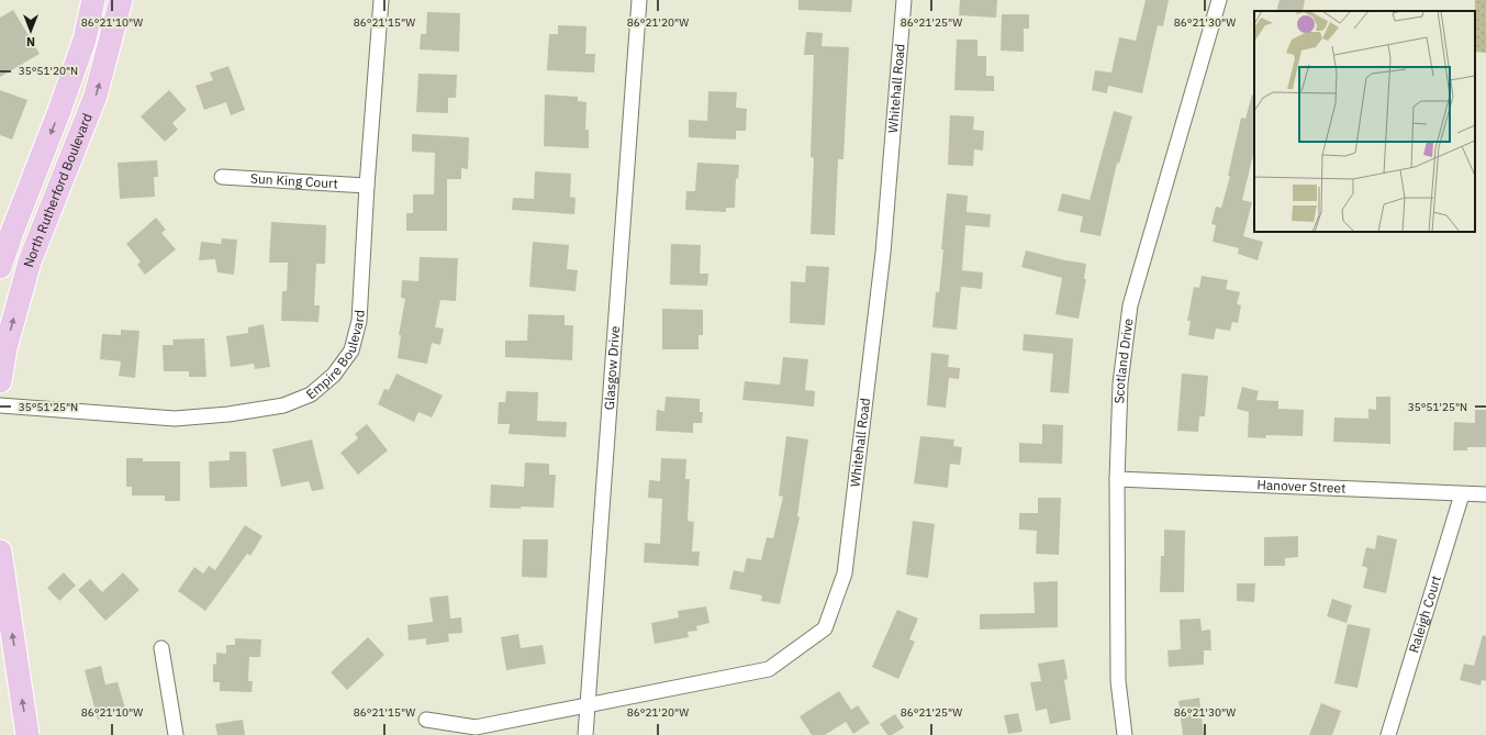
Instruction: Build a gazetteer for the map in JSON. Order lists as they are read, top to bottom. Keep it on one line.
{"streets":{"main road":["North Rutherford Boulevard"],"street":["Whitehall Road","Sun King Court","Empire Boulevard","Scotland Drive","Glasgow Drive","Hanover Street","Raleigh Court"]},"crossings":[["Whitehall Road","Glasgow Drive"],["Sun King Court","Empire Boulevard"],["Scotland Drive","Hanover Street"],["Hanover Street","Raleigh Court"]],"north":"bottom","coordinates":["86°21'10\"W","86°21'15\"W","86°21'20\"W","86°21'25\"W","86°21'30\"W","35°51'20\"N","35°51'25\"N"]}
